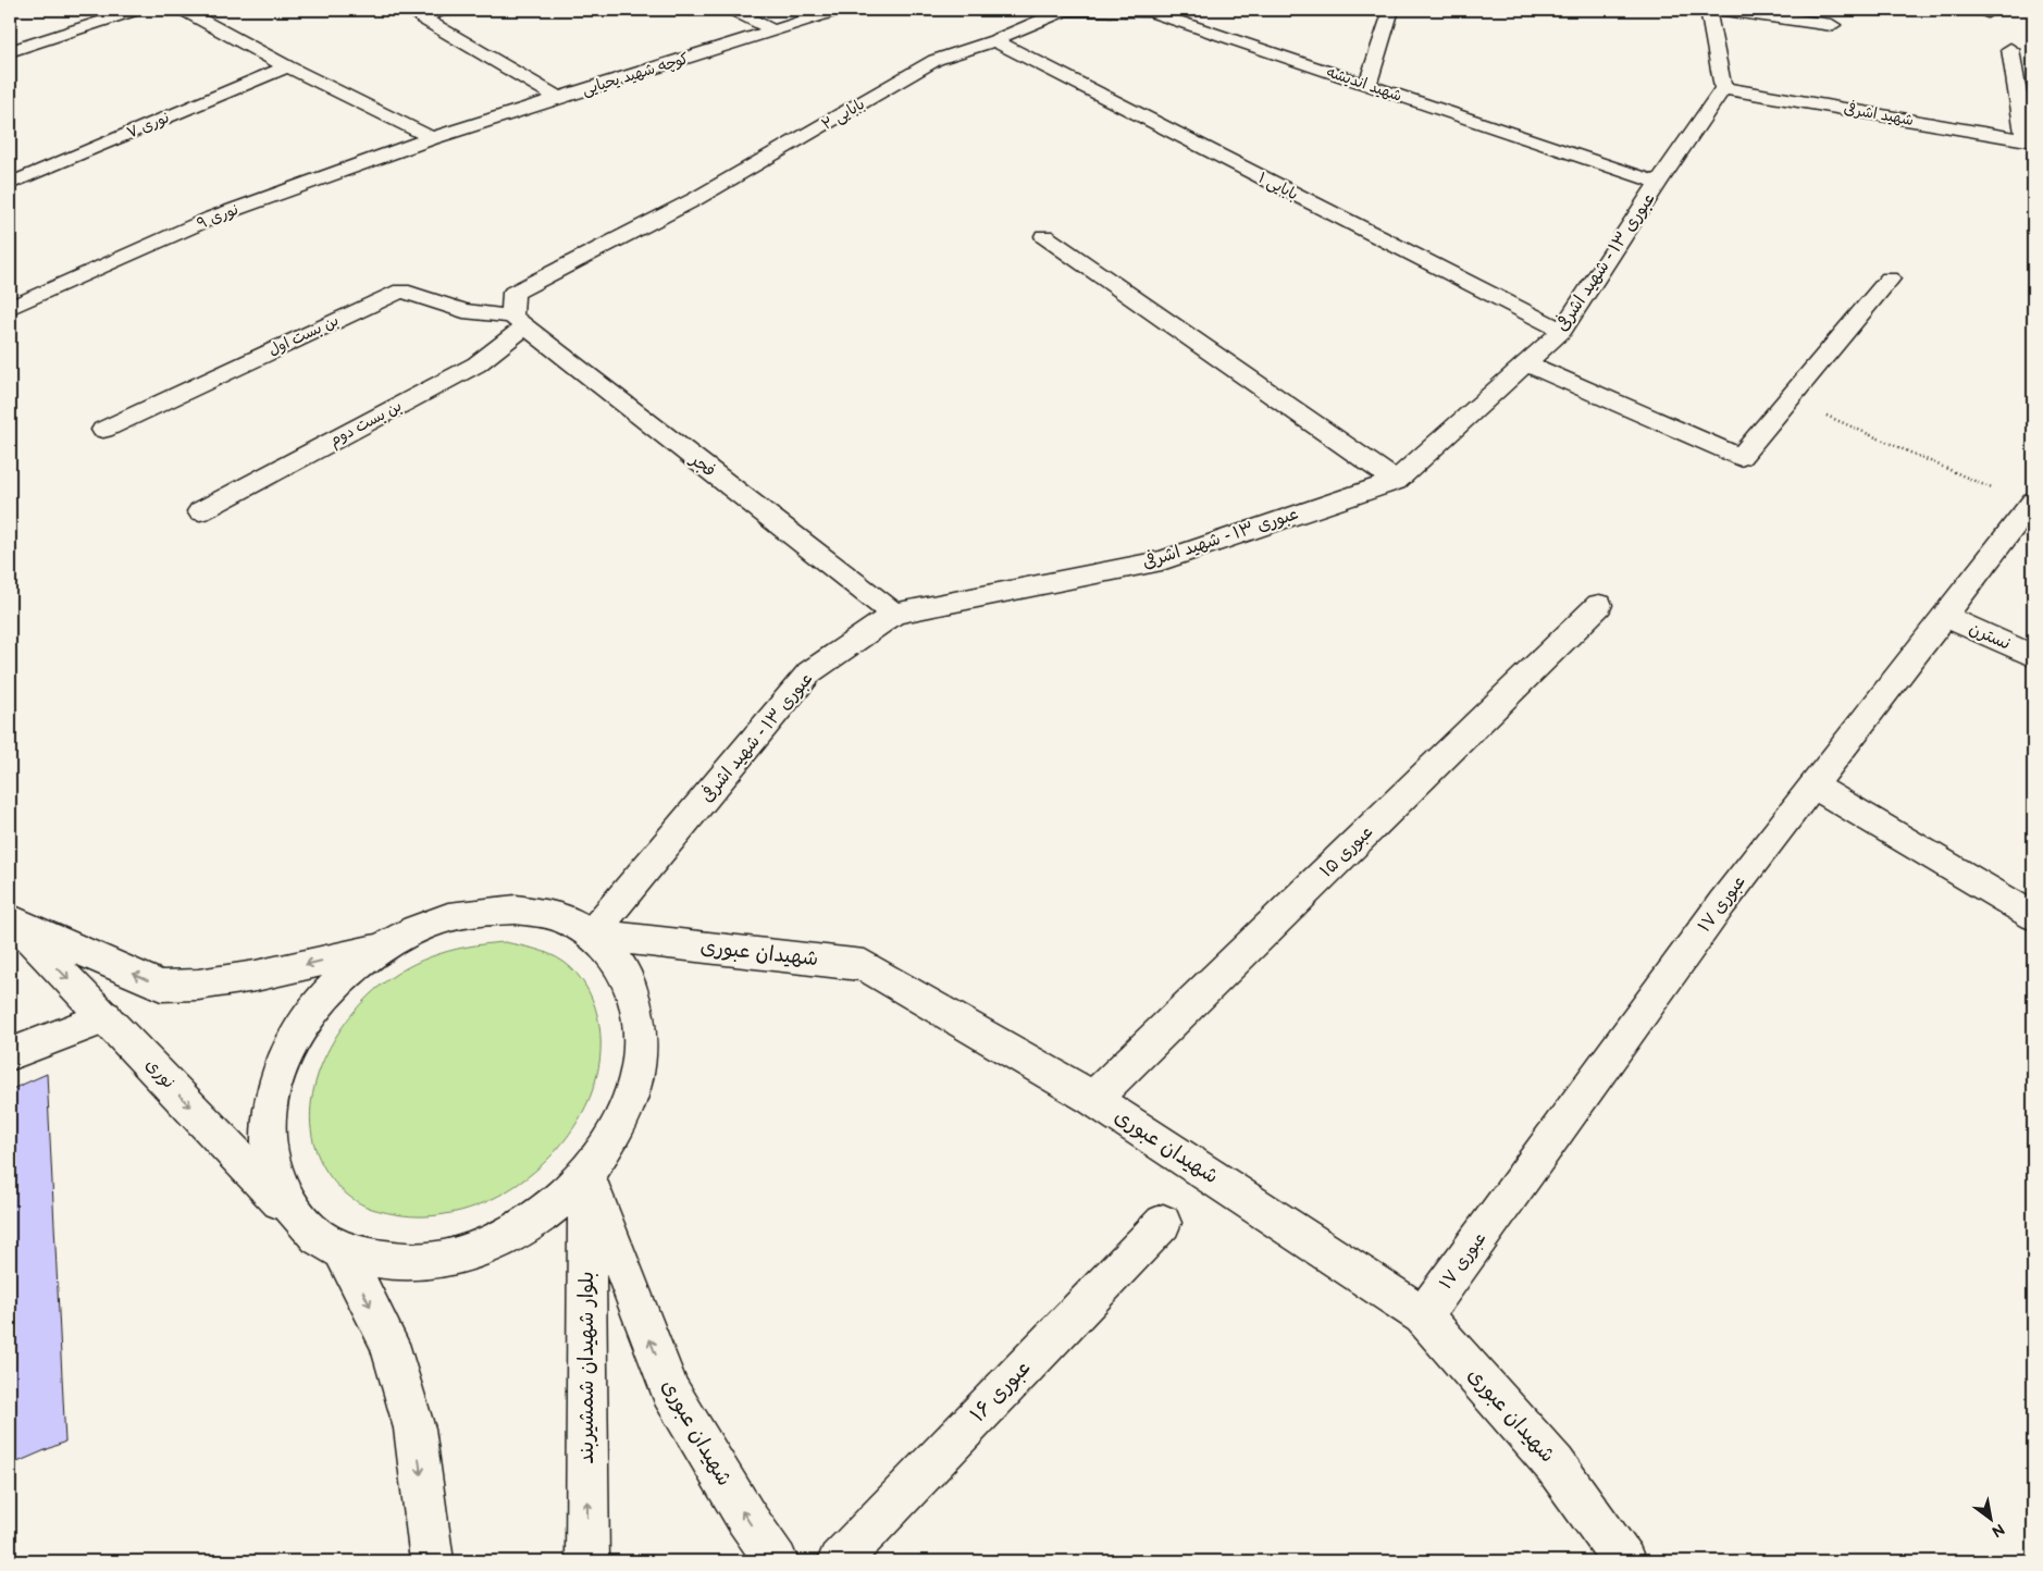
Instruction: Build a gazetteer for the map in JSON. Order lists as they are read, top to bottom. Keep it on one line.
{"streets":{"street":["کوچه شهید یحیایی","شهید اندیشه","بابایی ۲","شهید اشرفی","نوری ۷","بابایی ۱","نوری ۹","عبوری ۱۳ - شهید اشرفی","بن بست اول","بن بست دوم","فجر","نسترن","عبوری ۱۵","عبوری ۱۷","شهیدان عبوری","نوری","بلوار شهیدان شمشیربند","عبوری ۱۶"]},"crossings":[["کوچه شهید یحیایی","نوری ۹"],["شهید اندیشه","بابایی ۲"],["شهید اندیشه","عبوری ۱۳ - شهید اشرفی"],["بابایی ۲","بابایی ۱"],["بابایی ۲","بن بست اول"],["بابایی ۲","بن بست دوم"],["بابایی ۲","فجر"],["شهید اشرفی","عبوری ۱۳ - شهید اشرفی"],["بابایی ۱","عبوری ۱۳ - شهید اشرفی"],["عبوری ۱۳ - شهید اشرفی","فجر"],["عبوری ۱۳ - شهید اشرفی","شهیدان عبوری"],["بن بست اول","بن بست دوم"],["بن بست اول","فجر"],["بن بست دوم","فجر"],["نسترن","عبوری ۱۷"],["عبوری ۱۵","شهیدان عبوری"],["عبوری ۱۷","شهیدان عبوری"],["شهیدان عبوری","بلوار شهیدان شمشیربند"]],"north":"bottom right"}
